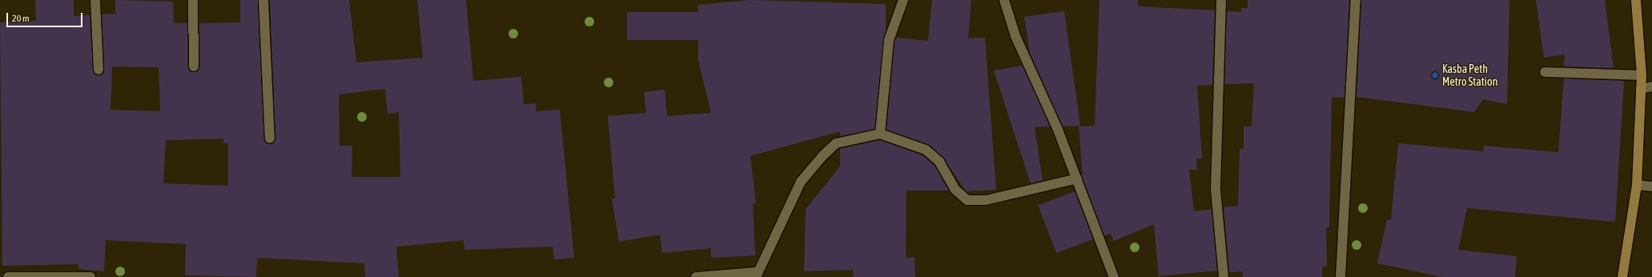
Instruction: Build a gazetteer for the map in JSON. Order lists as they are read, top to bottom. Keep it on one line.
{"places":["Kasba Peth Metro Station"],"scale_bar":"20 m"}
